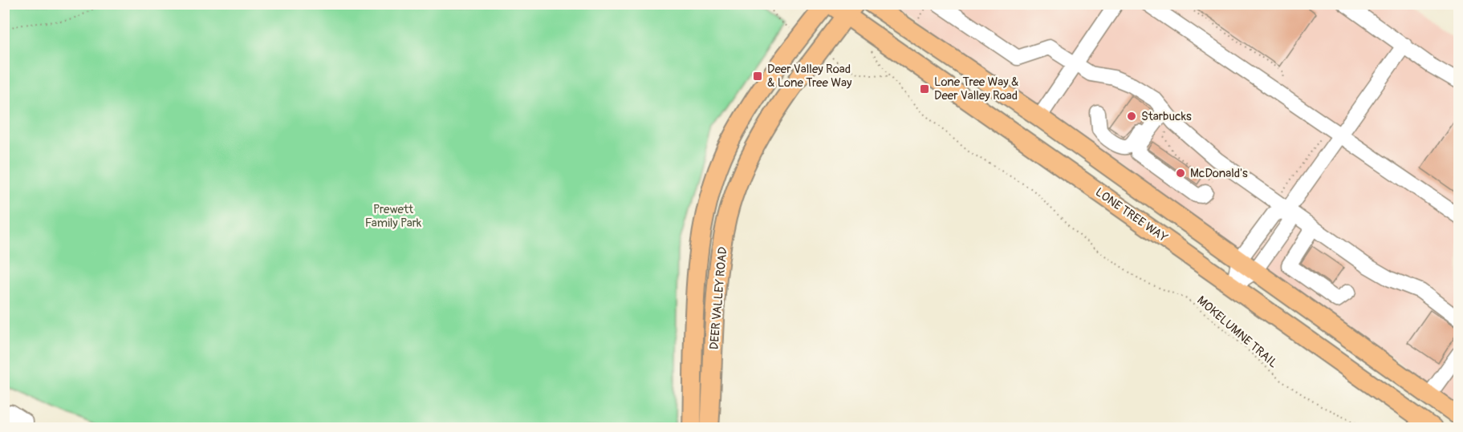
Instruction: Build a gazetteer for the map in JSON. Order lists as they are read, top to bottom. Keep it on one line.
{"streets":{"main road":["LONE TREE WAY","DEER VALLEY ROAD"],"path":["MOKELUMNE TRAIL"]},"crossings":[["LONE TREE WAY","DEER VALLEY ROAD"]],"parks":["Prewett Family Park"],"places":{"transit":["Deer Valley Road & Lone Tree Way","Lone Tree Way & Deer Valley Road"],"other":["Starbucks","McDonald's"]}}
